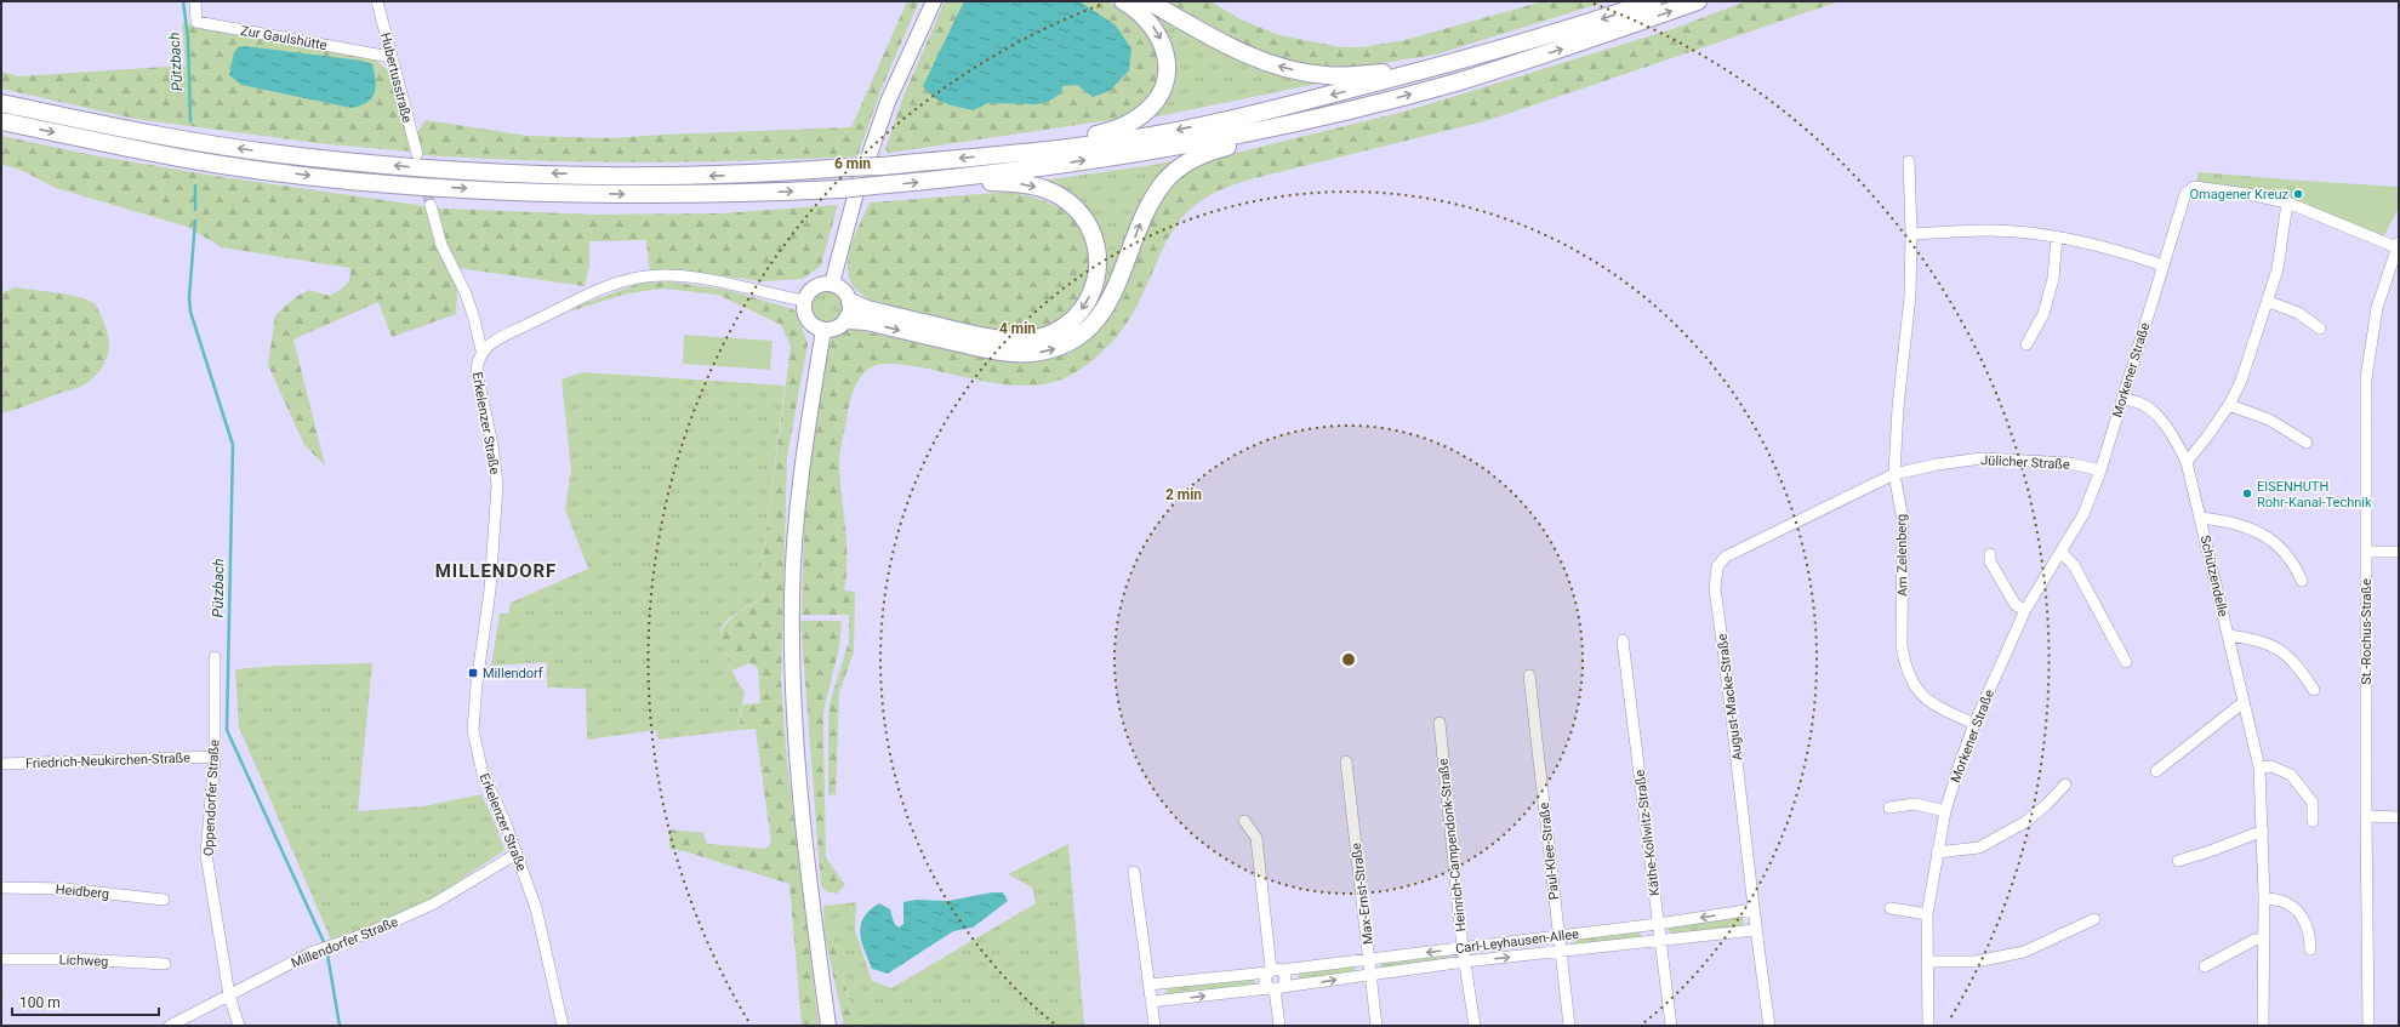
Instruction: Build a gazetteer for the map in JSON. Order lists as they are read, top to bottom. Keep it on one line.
{"streets":{"street":["Zur Gaulshütte","Hubertusstraße","Morkener Straße","Erkelenzer Straße","Jülicher Straße","Am Zelenberg","Schützendelle","St.-Rochus-Straße","August-Macke-Straße","Friedrich-Neukirchen-Straße","Oppendorfer Straße","Käthe-Kollwitz-Straße","Heinrich-Campendonk-Straße","Paul-Klee-Straße","Heidberg","Max-Ernst-Straße","Carl-Leyhausen-Allee","Millendorfer Straße","Lichweg"]},"crossings":[["Zur Gaulshütte","Hubertusstraße"],["Morkener Straße","Jülicher Straße"],["Morkener Straße","Am Zelenberg"],["Morkener Straße","Schützendelle"],["Erkelenzer Straße","Millendorfer Straße"],["Jülicher Straße","Am Zelenberg"],["Jülicher Straße","August-Macke-Straße"],["Am Zelenberg","August-Macke-Straße"],["August-Macke-Straße","Carl-Leyhausen-Allee"],["Friedrich-Neukirchen-Straße","Oppendorfer Straße"],["Oppendorfer Straße","Millendorfer Straße"],["Käthe-Kollwitz-Straße","Carl-Leyhausen-Allee"],["Heinrich-Campendonk-Straße","Carl-Leyhausen-Allee"],["Paul-Klee-Straße","Carl-Leyhausen-Allee"],["Max-Ernst-Straße","Carl-Leyhausen-Allee"]],"districts":["MILLENDORF"],"water":["Pützbach"],"places":{"other":["Omagener Kreuz","EISENHUTH Rohr-Kanal-Technik"],"transit":["Millendorf"]},"scale_bar":"100 m","rings":["6 min","4 min","2 min"]}
